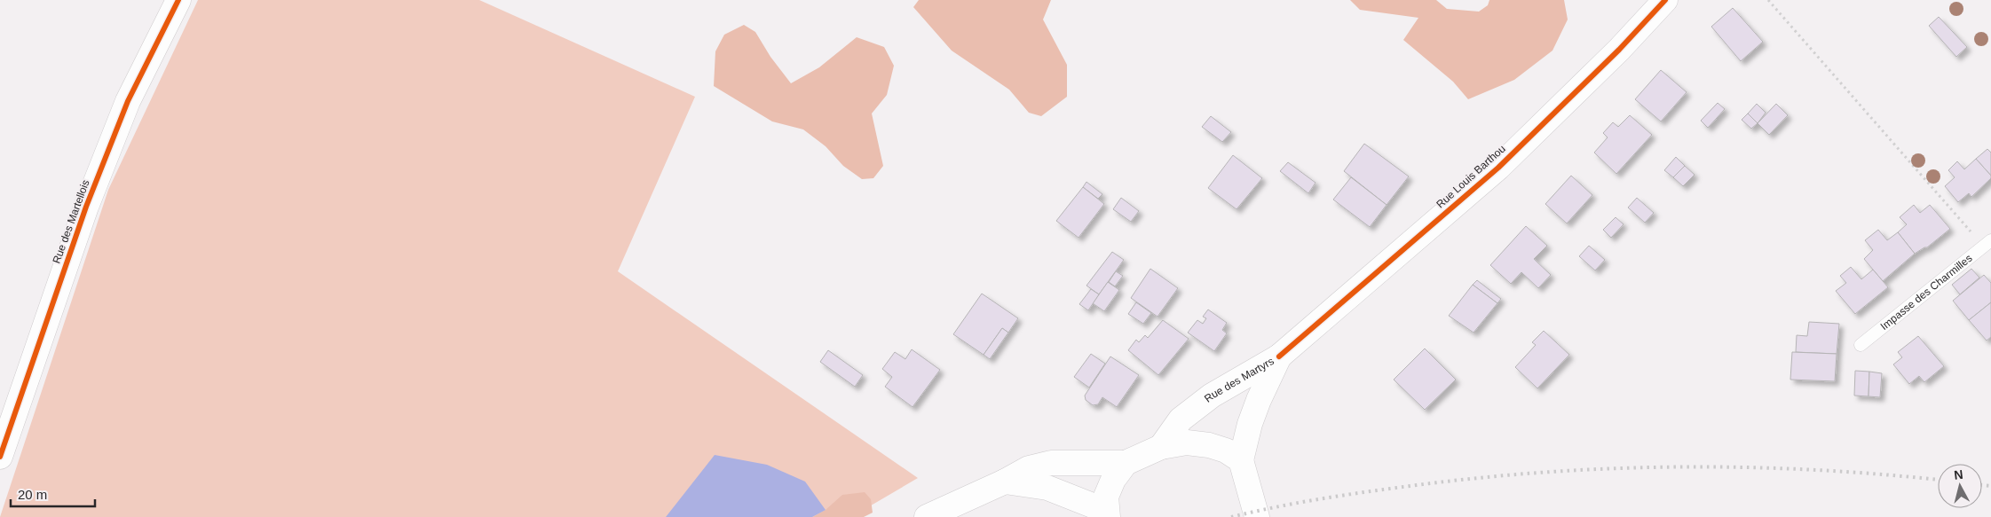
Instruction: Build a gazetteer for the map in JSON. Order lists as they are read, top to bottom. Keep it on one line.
{"streets":{"main road":["Rue Louis Barthou","Rue des Martellois","Rue des Martyrs"],"lane":["Impasse des Charmilles"]},"crossings":[["Rue Louis Barthou","Rue des Martyrs"]],"scale_bar":"20 m","north":"top"}
